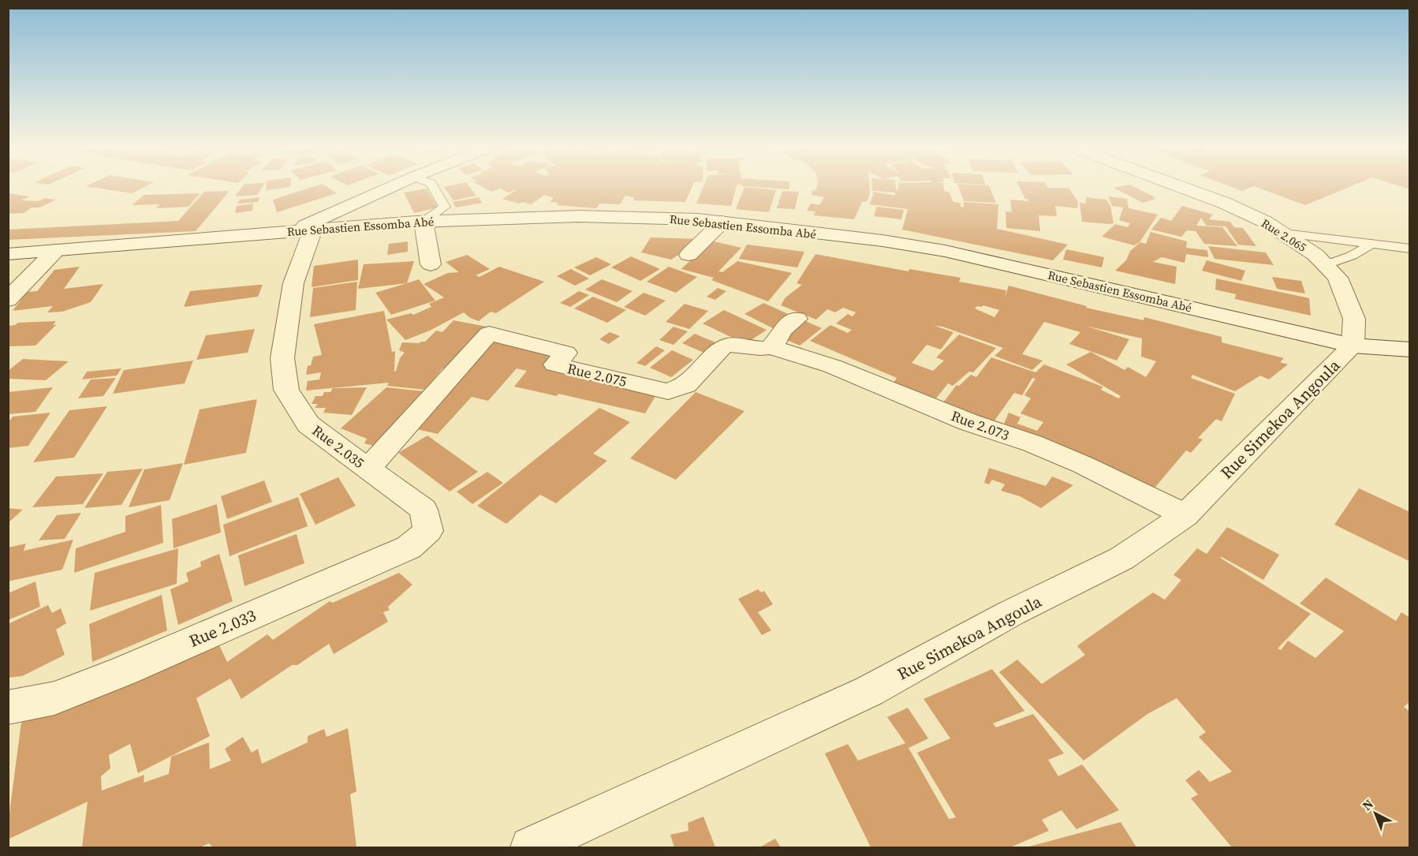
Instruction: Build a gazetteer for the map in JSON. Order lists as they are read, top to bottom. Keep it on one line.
{"streets":{"street":["Rue Sebastien Essomba Abé","Rue 2.065","Rue 2.075","Rue Simekoa Angoula","Rue 2.073","Rue 2.035","Rue 2.033"]},"crossings":[["Rue Sebastien Essomba Abé","Rue 2.065"],["Rue Sebastien Essomba Abé","Rue Simekoa Angoula"],["Rue Sebastien Essomba Abé","Rue 2.035"],["Rue 2.065","Rue Simekoa Angoula"],["Rue 2.075","Rue 2.073"],["Rue 2.075","Rue 2.035"],["Rue Simekoa Angoula","Rue 2.073"],["Rue 2.035","Rue 2.033"]],"north":"top left"}
